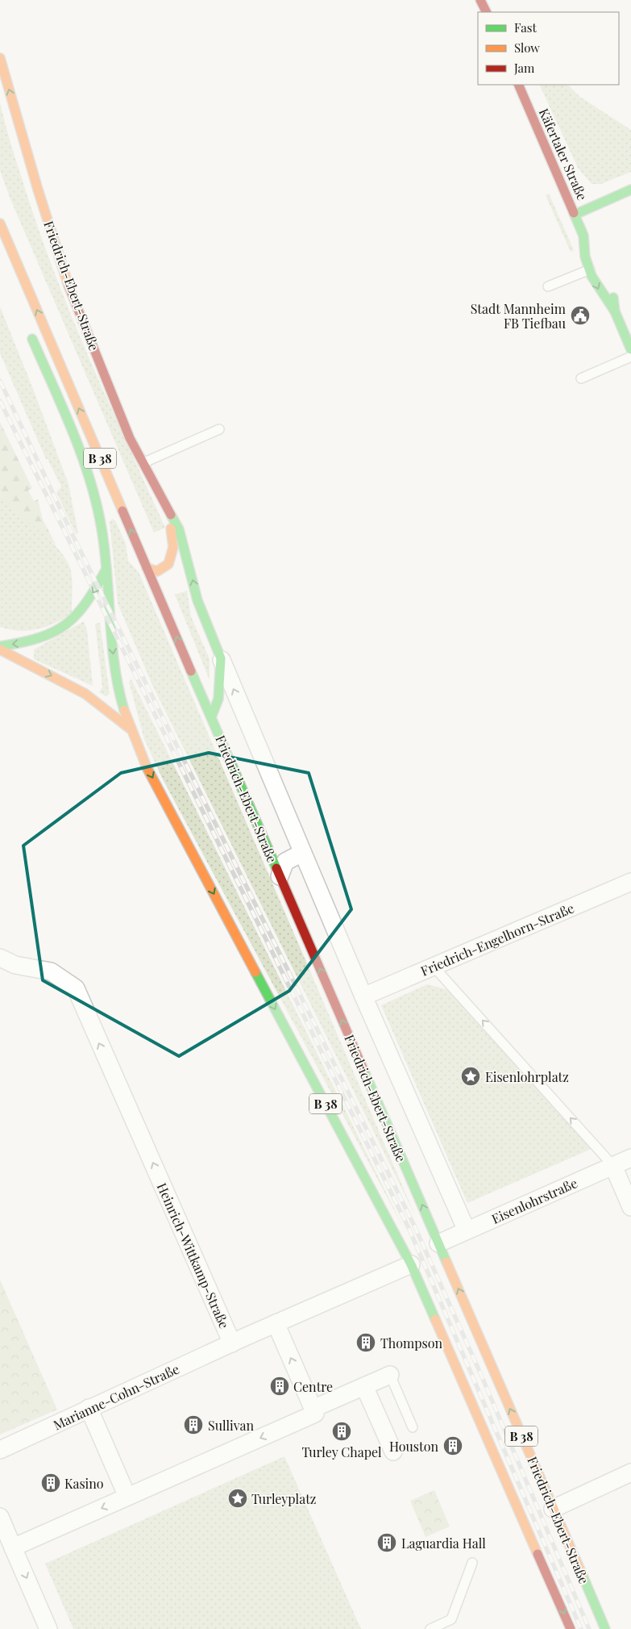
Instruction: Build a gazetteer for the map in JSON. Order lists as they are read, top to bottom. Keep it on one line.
{"streets":{"main road":["Käfertaler Straße","Friedrich-Ebert-Straße","B 38"],"street":["Friedrich-Engelhorn-Straße","Eisenlohrstraße","Heinrich-Wittkamp-Straße","Marianne-Cohn-Straße"]},"crossings":[["Friedrich-Ebert-Straße","Friedrich-Engelhorn-Straße"],["Friedrich-Ebert-Straße","Eisenlohrstraße"],["B 38","Heinrich-Wittkamp-Straße"],["Heinrich-Wittkamp-Straße","Marianne-Cohn-Straße"]],"one_way":["Heinrich-Wittkamp-Straße"],"places":{"public building":["Stadt Mannheim FB Tiefbau"],"place":["Eisenlohrplatz","Turleyplatz"],"building":["Thompson","Centre","Sullivan","Turley Chapel","Houston","Kasino","Laguardia Hall"]},"legend":["Fast","Slow","Jam"]}
